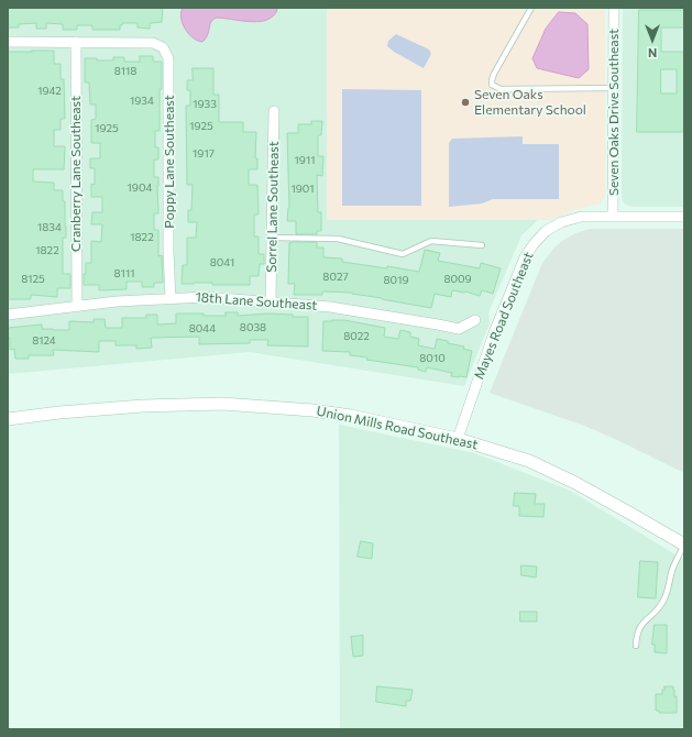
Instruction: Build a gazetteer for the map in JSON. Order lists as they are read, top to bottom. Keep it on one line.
{"streets":{"street":["Seven Oaks Drive Southeast","Poppy Lane Southeast","Cranberry Lane Southeast","Sorrel Lane Southeast","18th Lane Southeast","Mayes Road Southeast","Union Mills Road Southeast"]},"crossings":[["Seven Oaks Drive Southeast","Mayes Road Southeast"],["Poppy Lane Southeast","Cranberry Lane Southeast"],["Poppy Lane Southeast","18th Lane Southeast"],["Cranberry Lane Southeast","18th Lane Southeast"],["Sorrel Lane Southeast","18th Lane Southeast"],["Mayes Road Southeast","Union Mills Road Southeast"]],"places":["Seven Oaks Elementary School"],"house_numbers":["8118","1942","1934","1933","1925","1925","1917","1911","1904","1901","1834","1822","1822","8041","8111","8027","8125","8009","8019","8038","8044","8022","8124","8010"],"north":"bottom"}
